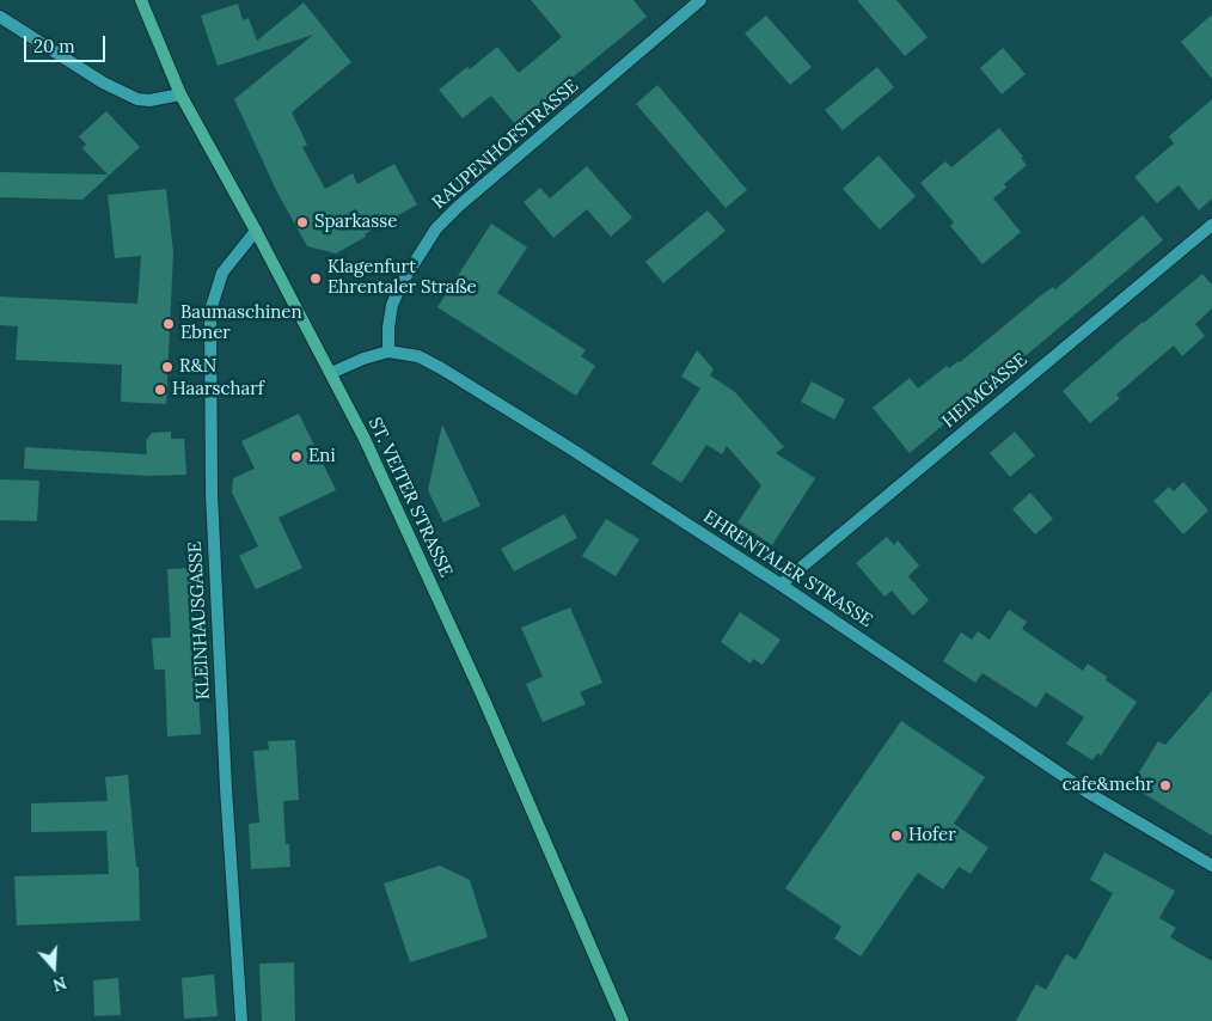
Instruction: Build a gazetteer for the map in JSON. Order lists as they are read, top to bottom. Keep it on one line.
{"streets":{"main road":["ST. VEITER STRASSE"],"street":["RAUPENHOFSTRASSE","HEIMGASSE","EHRENTALER STRASSE","KLEINHAUSGASSE"]},"crossings":[["RAUPENHOFSTRASSE","EHRENTALER STRASSE"],["HEIMGASSE","EHRENTALER STRASSE"],["ST. VEITER STRASSE","EHRENTALER STRASSE"],["ST. VEITER STRASSE","KLEINHAUSGASSE"]],"places":["Sparkasse","Klagenfurt Ehrentaler Straße","Baumaschinen Ebner","R&N","Haarscharf","Eni","cafe&mehr","Hofer"],"scale_bar":"20 m","north":"bottom"}
